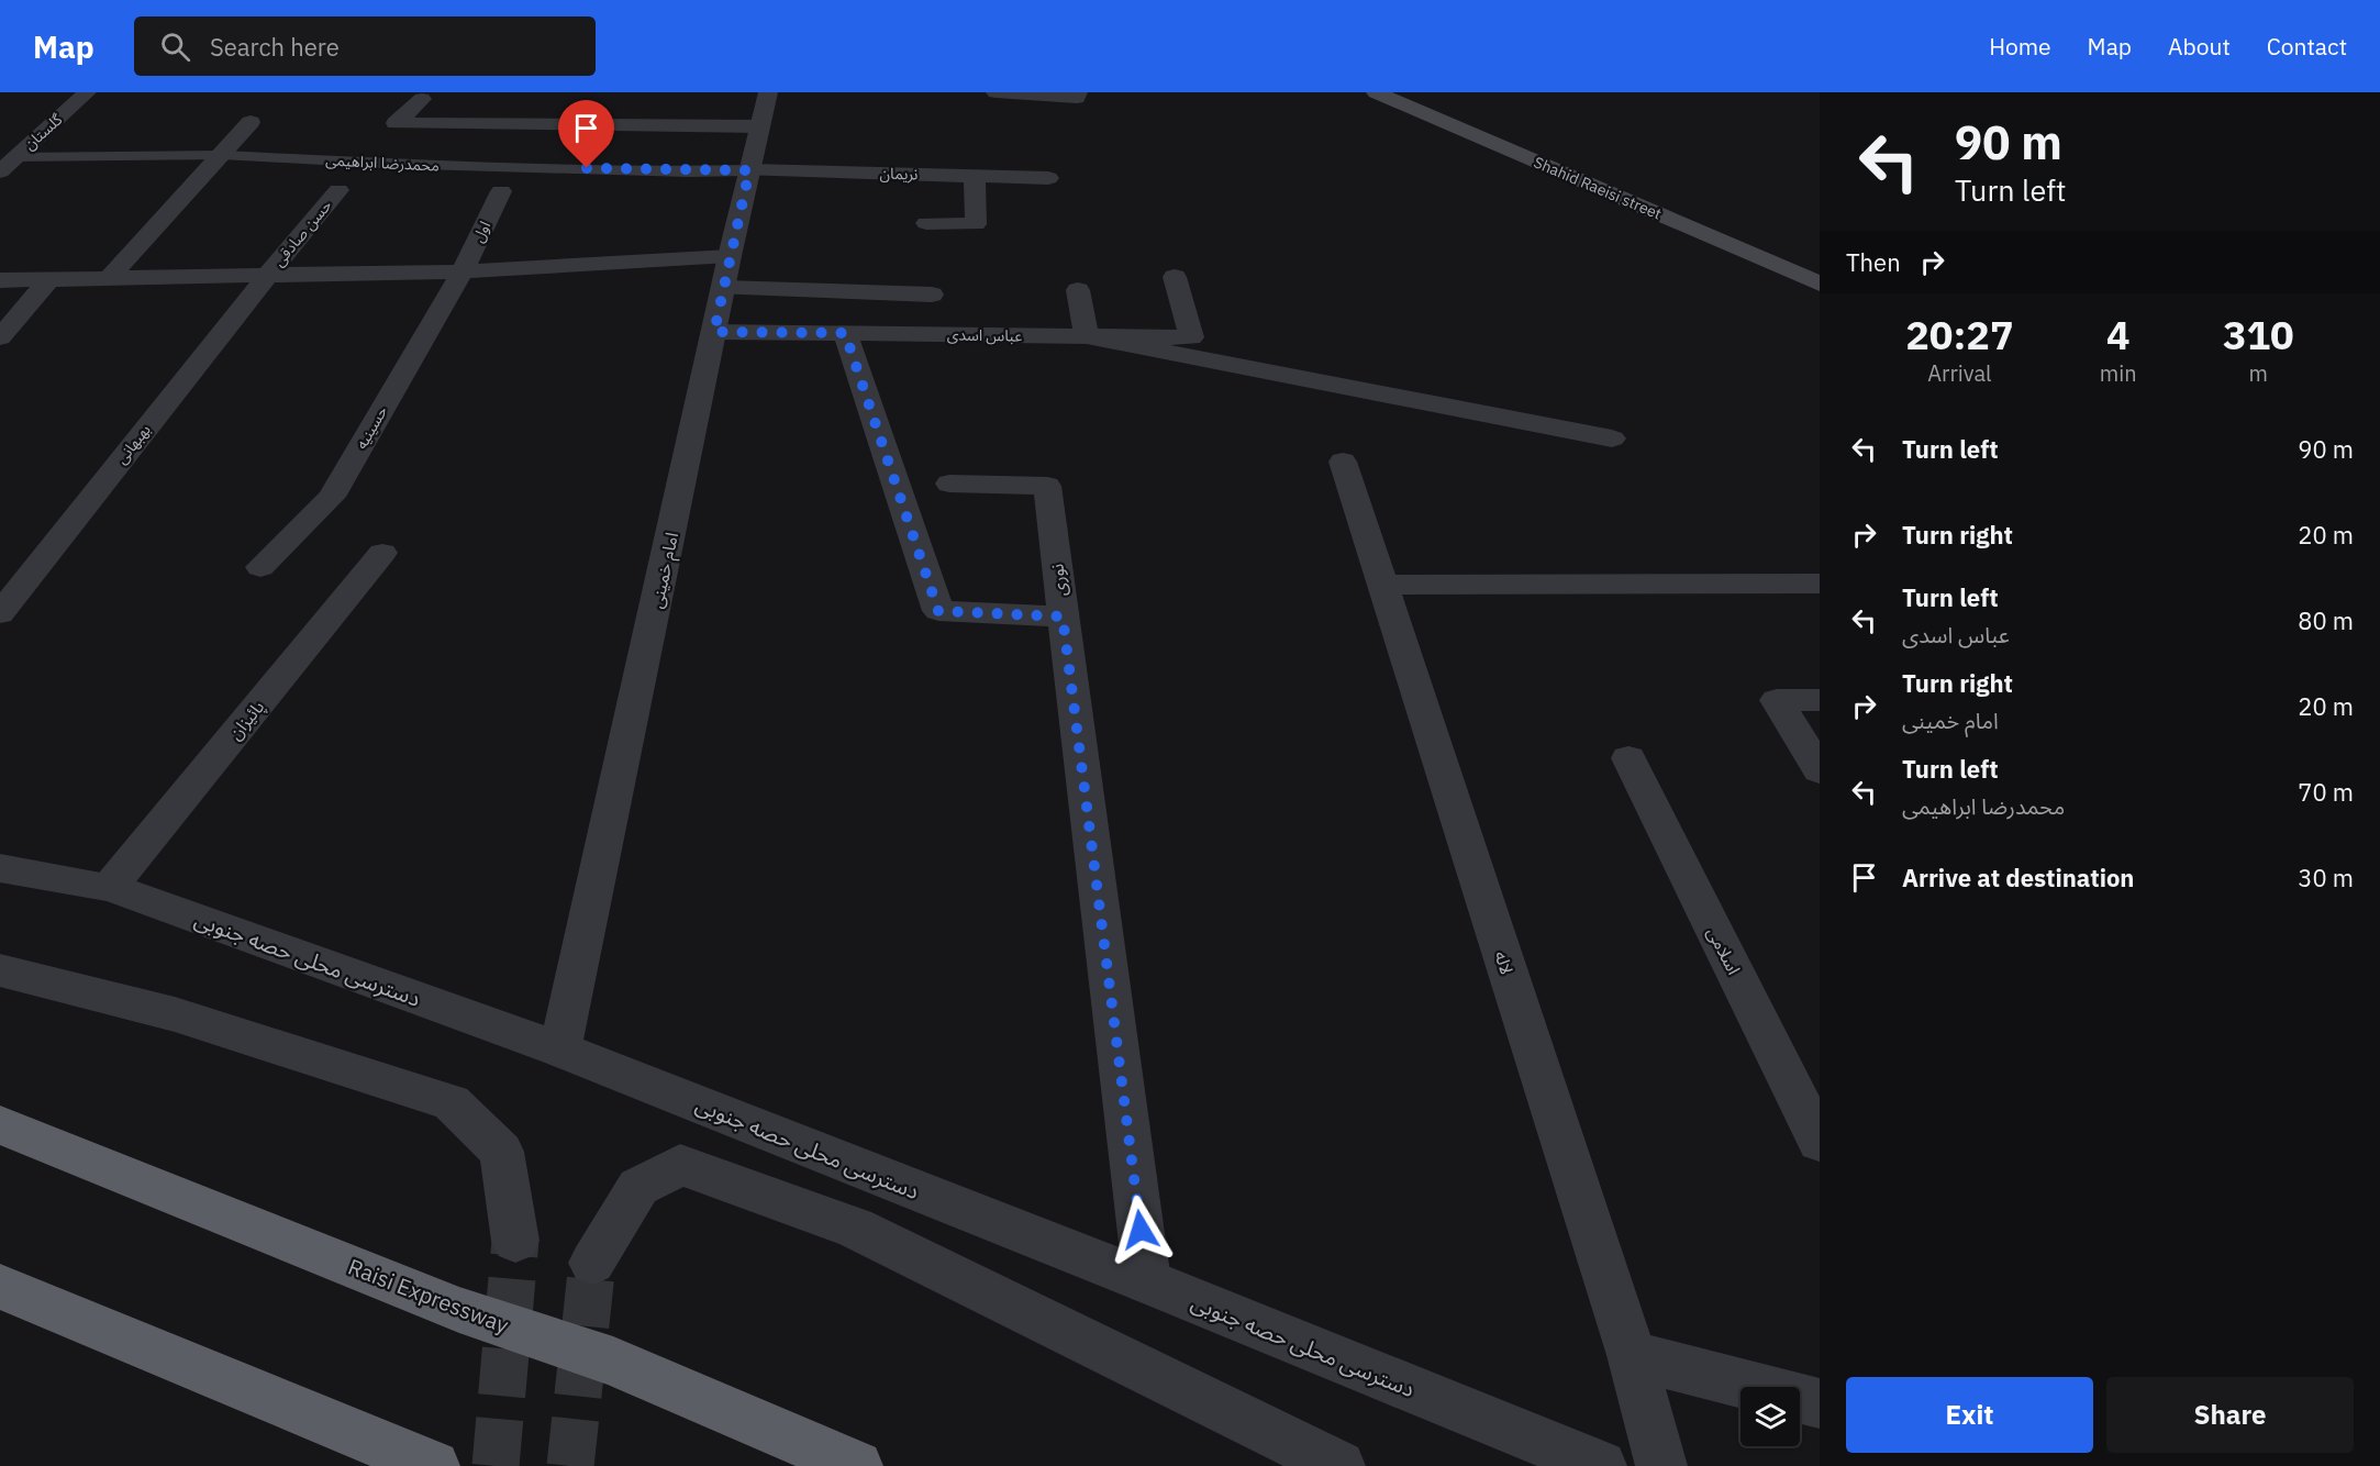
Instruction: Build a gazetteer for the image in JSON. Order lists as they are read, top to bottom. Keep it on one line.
{"streets":{"highway":["Raisi Expressway"],"main road":["Shahid Raeisi street"],"street":["گلستان","نریمان","اول","حسن صادقی","عباس اسدی","حسینیه","بهبهانی","امام خمینی","نوری","پائیزان","اسلامی","دسترسی محلی حصه جنوبی","لاله"],"lane":["محمدرضا ابراهیمی"]},"crossings":[["گلستان","محمدرضا ابراهیمی"],["محمدرضا ابراهیمی","نریمان"],["محمدرضا ابراهیمی","امام خمینی"],["نریمان","امام خمینی"],["اول","حسینیه"],["حسن صادقی","بهبهانی"],["عباس اسدی","امام خمینی"],["امام خمینی","دسترسی محلی حصه جنوبی"],["نوری","دسترسی محلی حصه جنوبی"],["پائیزان","دسترسی محلی حصه جنوبی"]],"page":{"header":"Map","search":"Search here","nav":["Home","Map","About","Contact"],"turn":["90 m","Turn left"],"then":"Then","eta":["20:27","Arrival","4","min","310","m"],"list":[{"name":"Turn left","value":"90 m"},{"name":"Turn right","value":"20 m"},{"name":"Turn left","note":"عباس اسدی","value":"80 m"},{"name":"Turn right","note":"امام خمینی","value":"20 m"},{"name":"Turn left","note":"محمدرضا ابراهیمی","value":"70 m"},{"name":"Arrive at destination","value":"30 m"}],"buttons":["Exit","Share"]}}
